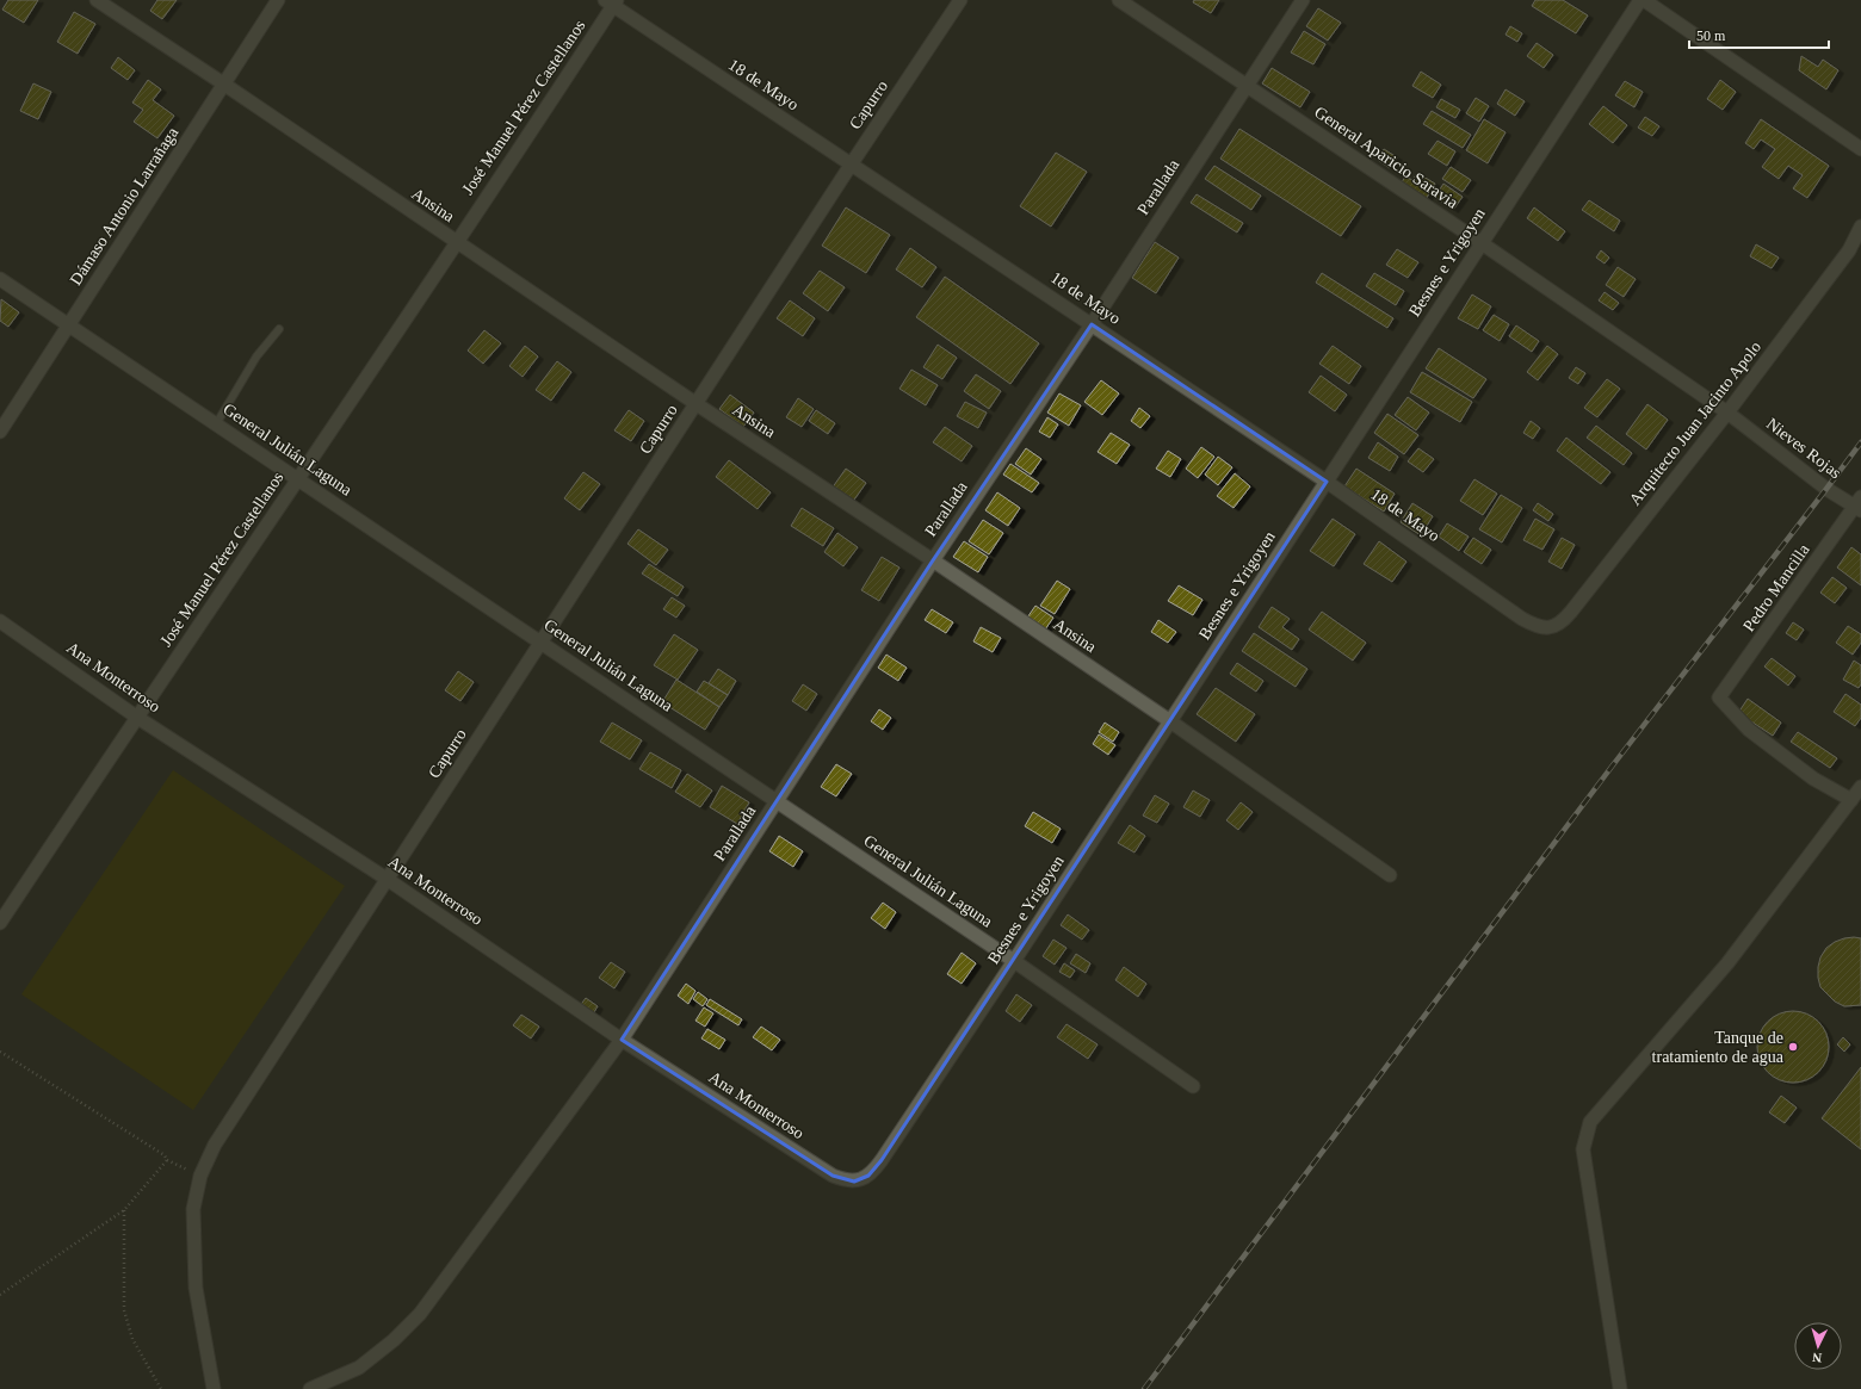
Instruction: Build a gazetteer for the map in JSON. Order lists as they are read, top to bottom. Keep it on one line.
{"streets":{"street":["18 de Mayo","Capurro","José Manuel Pérez Castellanos","General Aparicio Saravia","Parallada","Ansina","Dámaso Antonio Larrañaga","Besnes e Yrigoyen","Arquitecto Juan Jacinto Apolo","Nieves Rojas","General Julián Laguna","Pedro Mancilla","Ana Monterroso"]},"crossings":[["18 de Mayo","Capurro"],["18 de Mayo","José Manuel Pérez Castellanos"],["18 de Mayo","Parallada"],["18 de Mayo","Besnes e Yrigoyen"],["18 de Mayo","Arquitecto Juan Jacinto Apolo"],["Capurro","Ansina"],["Capurro","General Julián Laguna"],["Capurro","Ana Monterroso"],["José Manuel Pérez Castellanos","Ansina"],["José Manuel Pérez Castellanos","General Julián Laguna"],["José Manuel Pérez Castellanos","Ana Monterroso"],["General Aparicio Saravia","Parallada"],["General Aparicio Saravia","Besnes e Yrigoyen"],["General Aparicio Saravia","Arquitecto Juan Jacinto Apolo"],["General Aparicio Saravia","Nieves Rojas"],["Parallada","Ansina"],["Parallada","General Julián Laguna"],["Parallada","Ana Monterroso"],["Ansina","Dámaso Antonio Larrañaga"],["Ansina","Besnes e Yrigoyen"],["Dámaso Antonio Larrañaga","General Julián Laguna"],["Besnes e Yrigoyen","General Julián Laguna"],["Besnes e Yrigoyen","Ana Monterroso"],["Arquitecto Juan Jacinto Apolo","Nieves Rojas"],["Nieves Rojas","Pedro Mancilla"]],"places":["Tanque de tratamiento de agua"],"scale_bar":"50 m","north":"bottom"}
